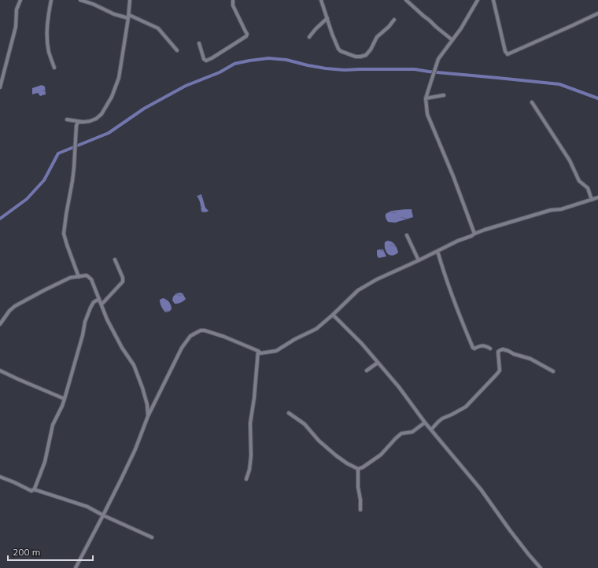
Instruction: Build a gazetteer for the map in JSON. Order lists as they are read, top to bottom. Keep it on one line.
{"scale_bar":"200 m"}
